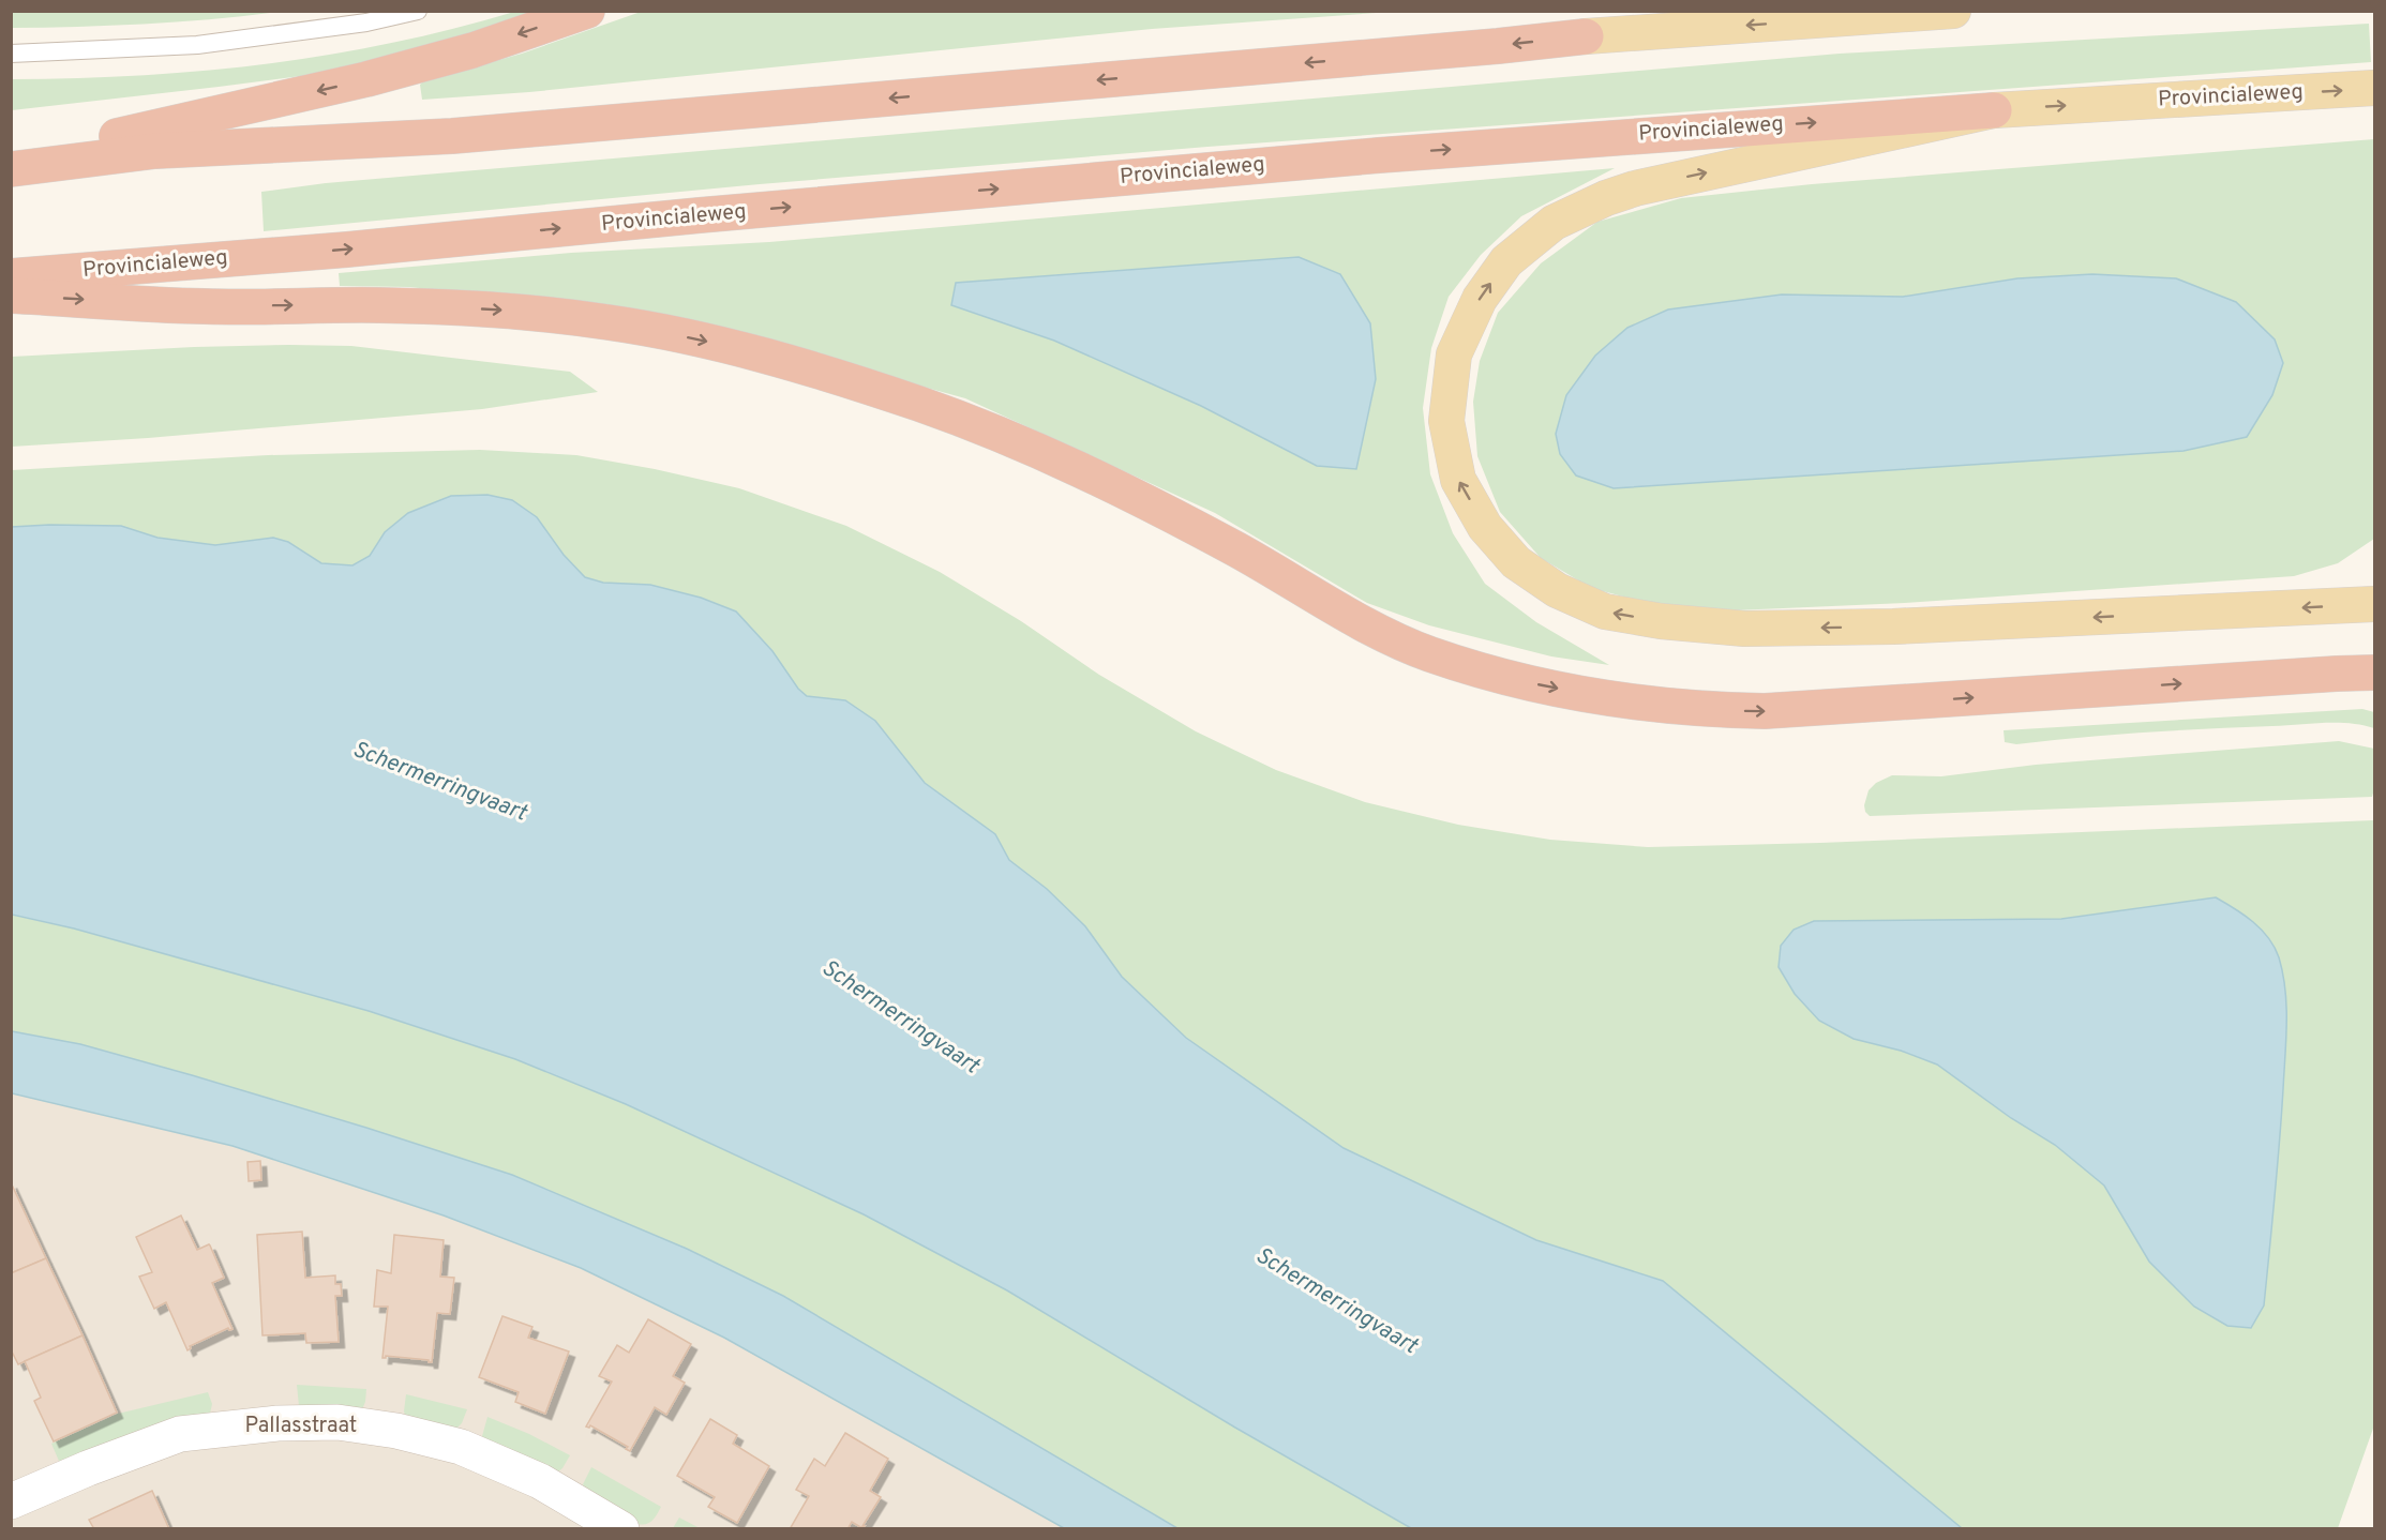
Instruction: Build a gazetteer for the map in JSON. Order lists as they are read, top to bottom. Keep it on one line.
{"streets":{"highway":["Provincialeweg"],"street":["Pallasstraat"]},"one_way":["Provincialeweg"],"water":["Schermerringvaart"]}
